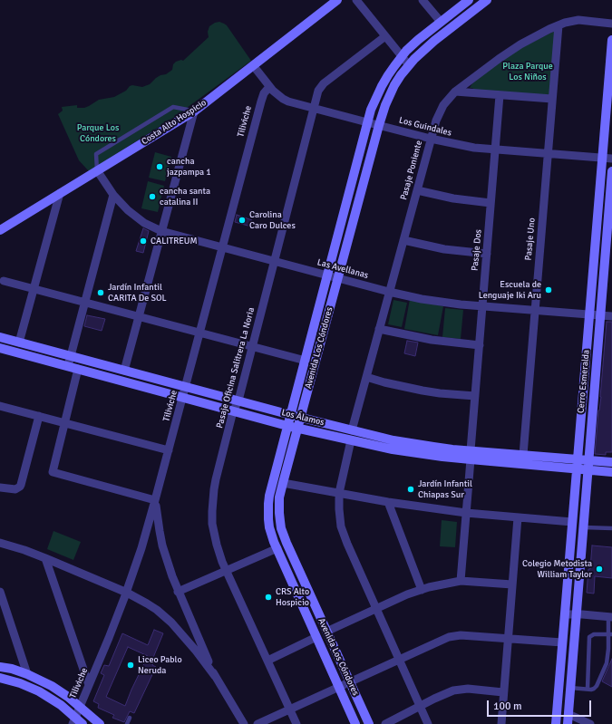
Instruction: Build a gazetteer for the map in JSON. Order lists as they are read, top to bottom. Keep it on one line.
{"streets":{"street":["Tiliviche","Costa Alto Hospicio","Los Guindales","Pasaje Poniente","Pasaje Uno","Pasaje Dos","Las Avellanas","Avenida Los Cóndores","Pasaje Oficina Salitrera La Noria","Cerro Esmeralda","Los Álamos"]},"crossings":[["Tiliviche","Los Guindales"],["Tiliviche","Las Avellanas"],["Tiliviche","Los Álamos"],["Costa Alto Hospicio","Los Guindales"],["Costa Alto Hospicio","Las Avellanas"],["Los Guindales","Pasaje Poniente"],["Los Guindales","Pasaje Uno"],["Los Guindales","Pasaje Dos"],["Los Guindales","Avenida Los Cóndores"],["Los Guindales","Pasaje Oficina Salitrera La Noria"],["Los Guindales","Cerro Esmeralda"],["Pasaje Poniente","Pasaje Uno"],["Pasaje Poniente","Las Avellanas"],["Pasaje Poniente","Los Álamos"],["Pasaje Uno","Las Avellanas"],["Pasaje Uno","Los Álamos"],["Pasaje Dos","Las Avellanas"],["Pasaje Dos","Los Álamos"],["Las Avellanas","Avenida Los Cóndores"],["Las Avellanas","Pasaje Oficina Salitrera La Noria"],["Las Avellanas","Cerro Esmeralda"],["Avenida Los Cóndores","Los Álamos"],["Pasaje Oficina Salitrera La Noria","Los Álamos"],["Cerro Esmeralda","Los Álamos"]],"parks":["Plaza Parque Los Niños","Parque Los Cóndores"],"places":["cancha jazpampa 1","cancha santa catalina II","Carolina Caro Dulces","CALITREUM","Escuela de Lenguaje Iki Aru","Jardín Infantil CARITA De SOL","Jardín Infantil Chiapas Sur","Colegio Metodista William Taylor","CRS Alto Hospicio","Liceo Pablo Neruda"],"scale_bar":"100 m"}
